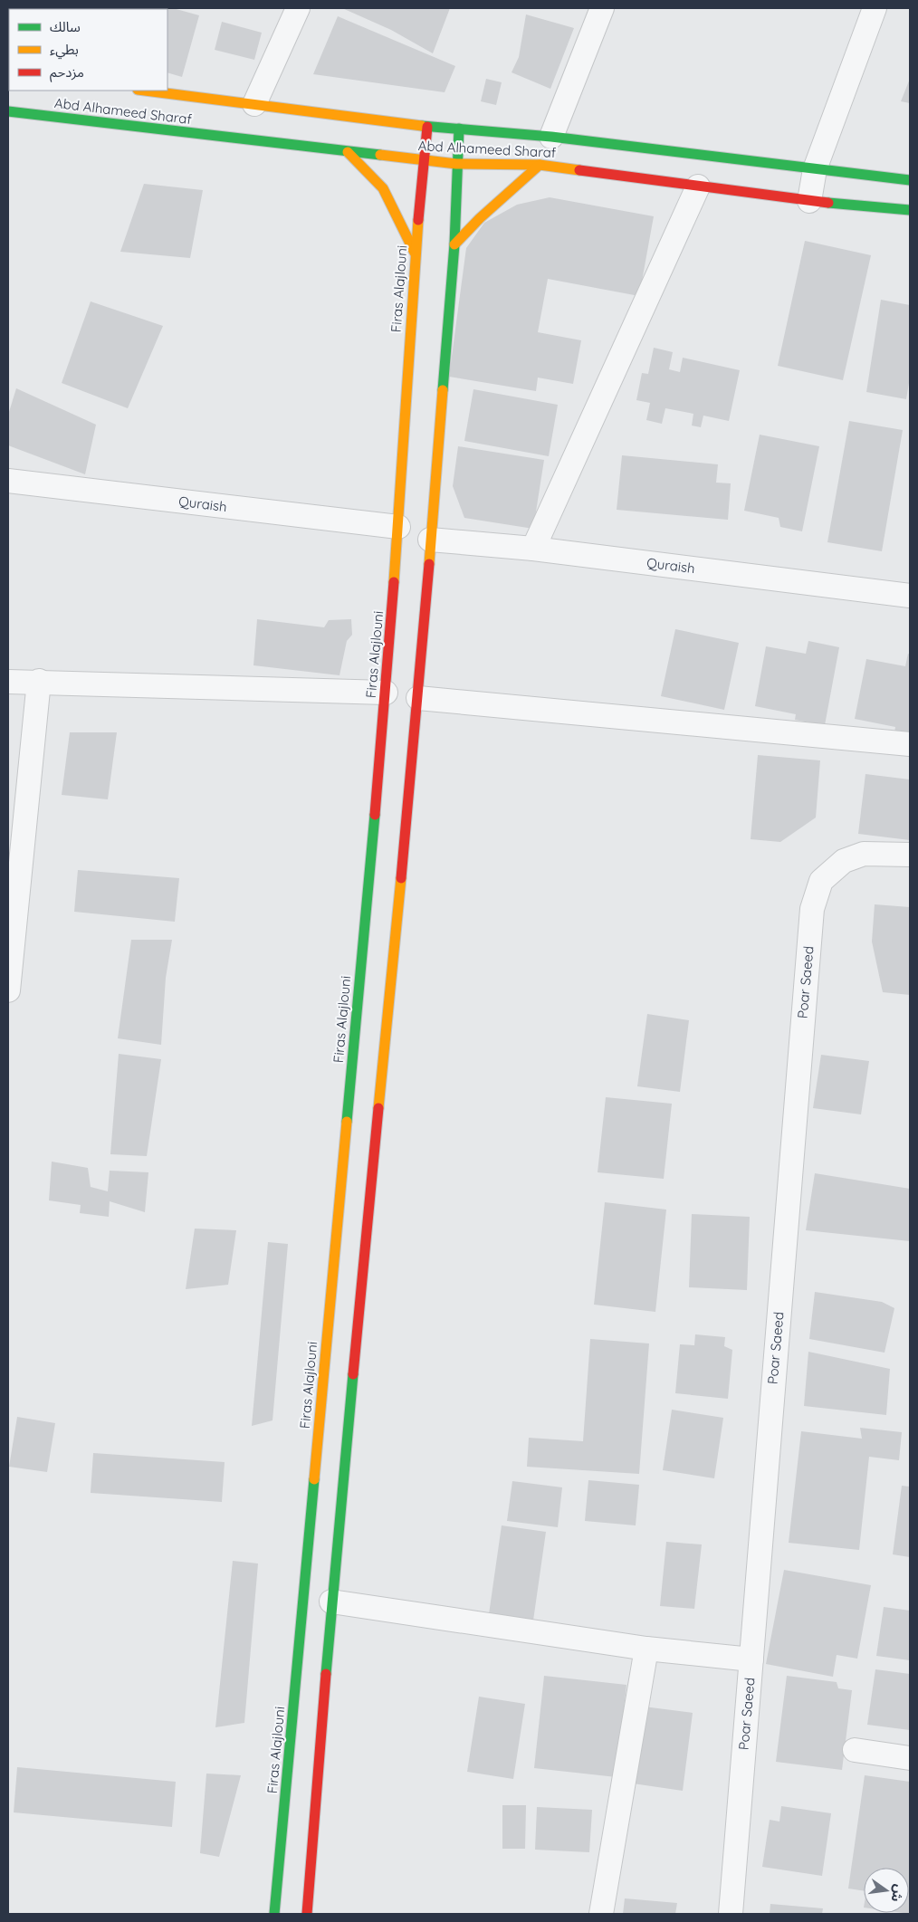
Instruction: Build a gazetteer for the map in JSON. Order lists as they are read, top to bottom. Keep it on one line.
{"streets":{"main road":["Abd Alhameed Sharaf","Firas Alajlouni"],"street":["Quraish","Poar Saeed"]},"crossings":[["Abd Alhameed Sharaf","Firas Alajlouni"],["Firas Alajlouni","Quraish"]],"legend":["سالك","بطيء","مزدحم"],"north":"right"}
